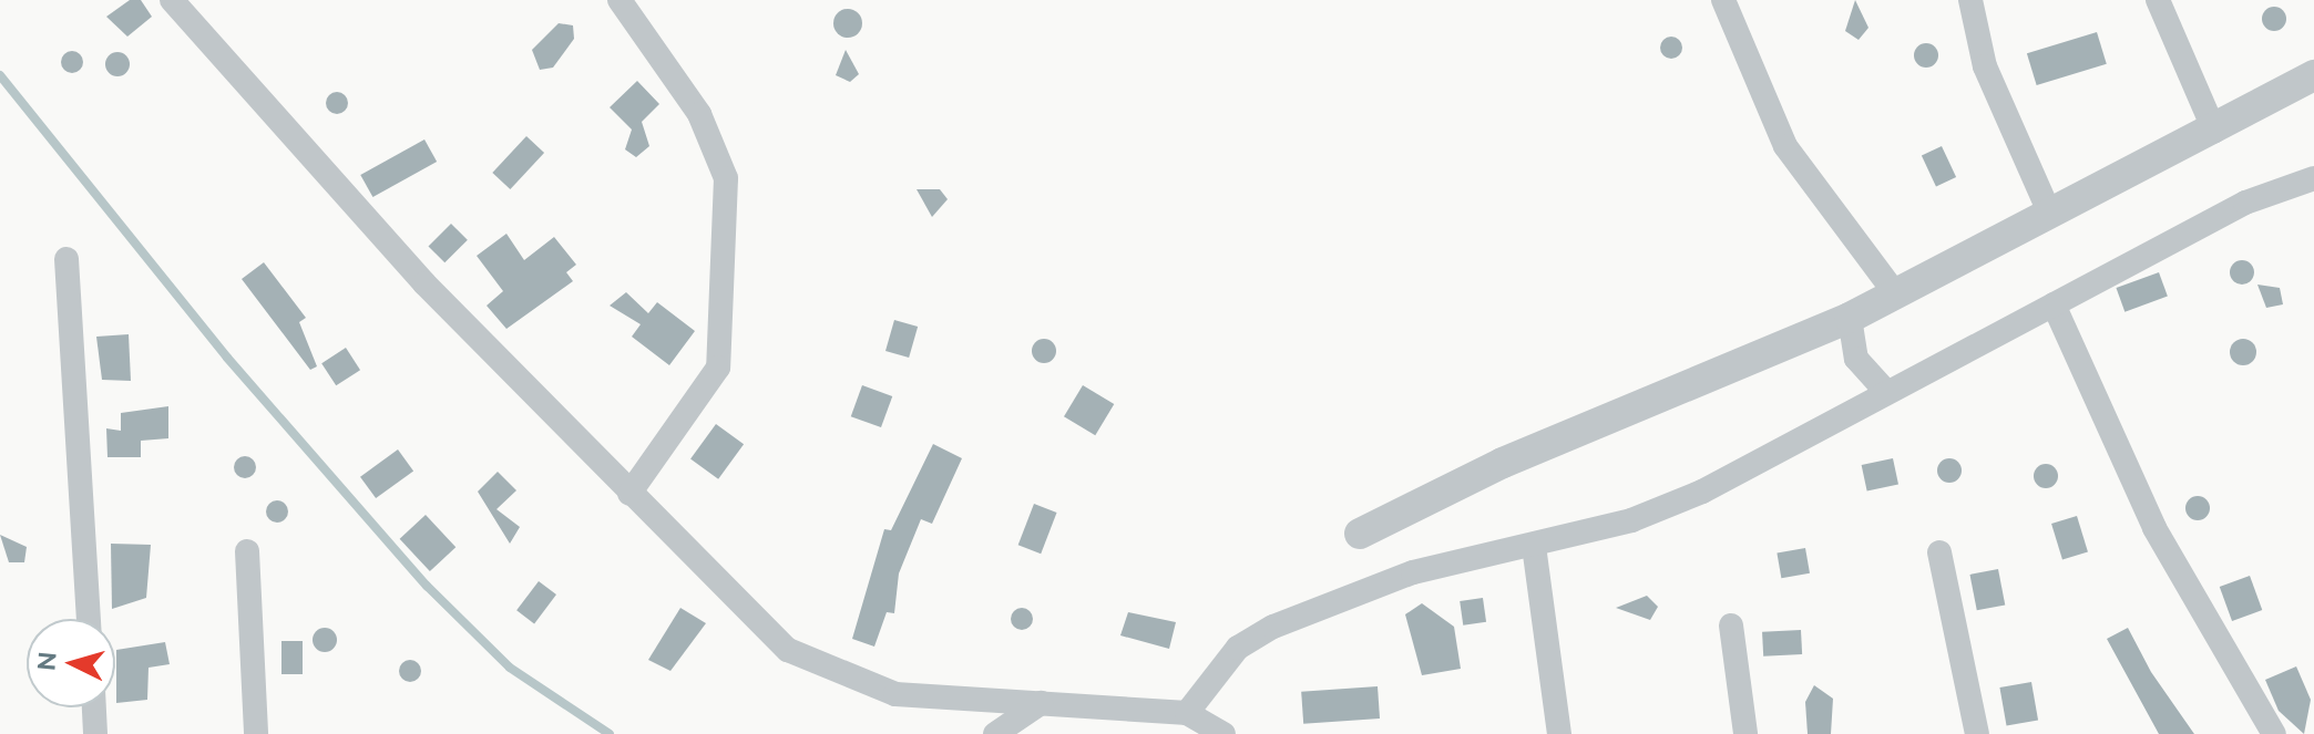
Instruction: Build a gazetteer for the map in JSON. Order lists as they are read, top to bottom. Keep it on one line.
{"north":"left"}
